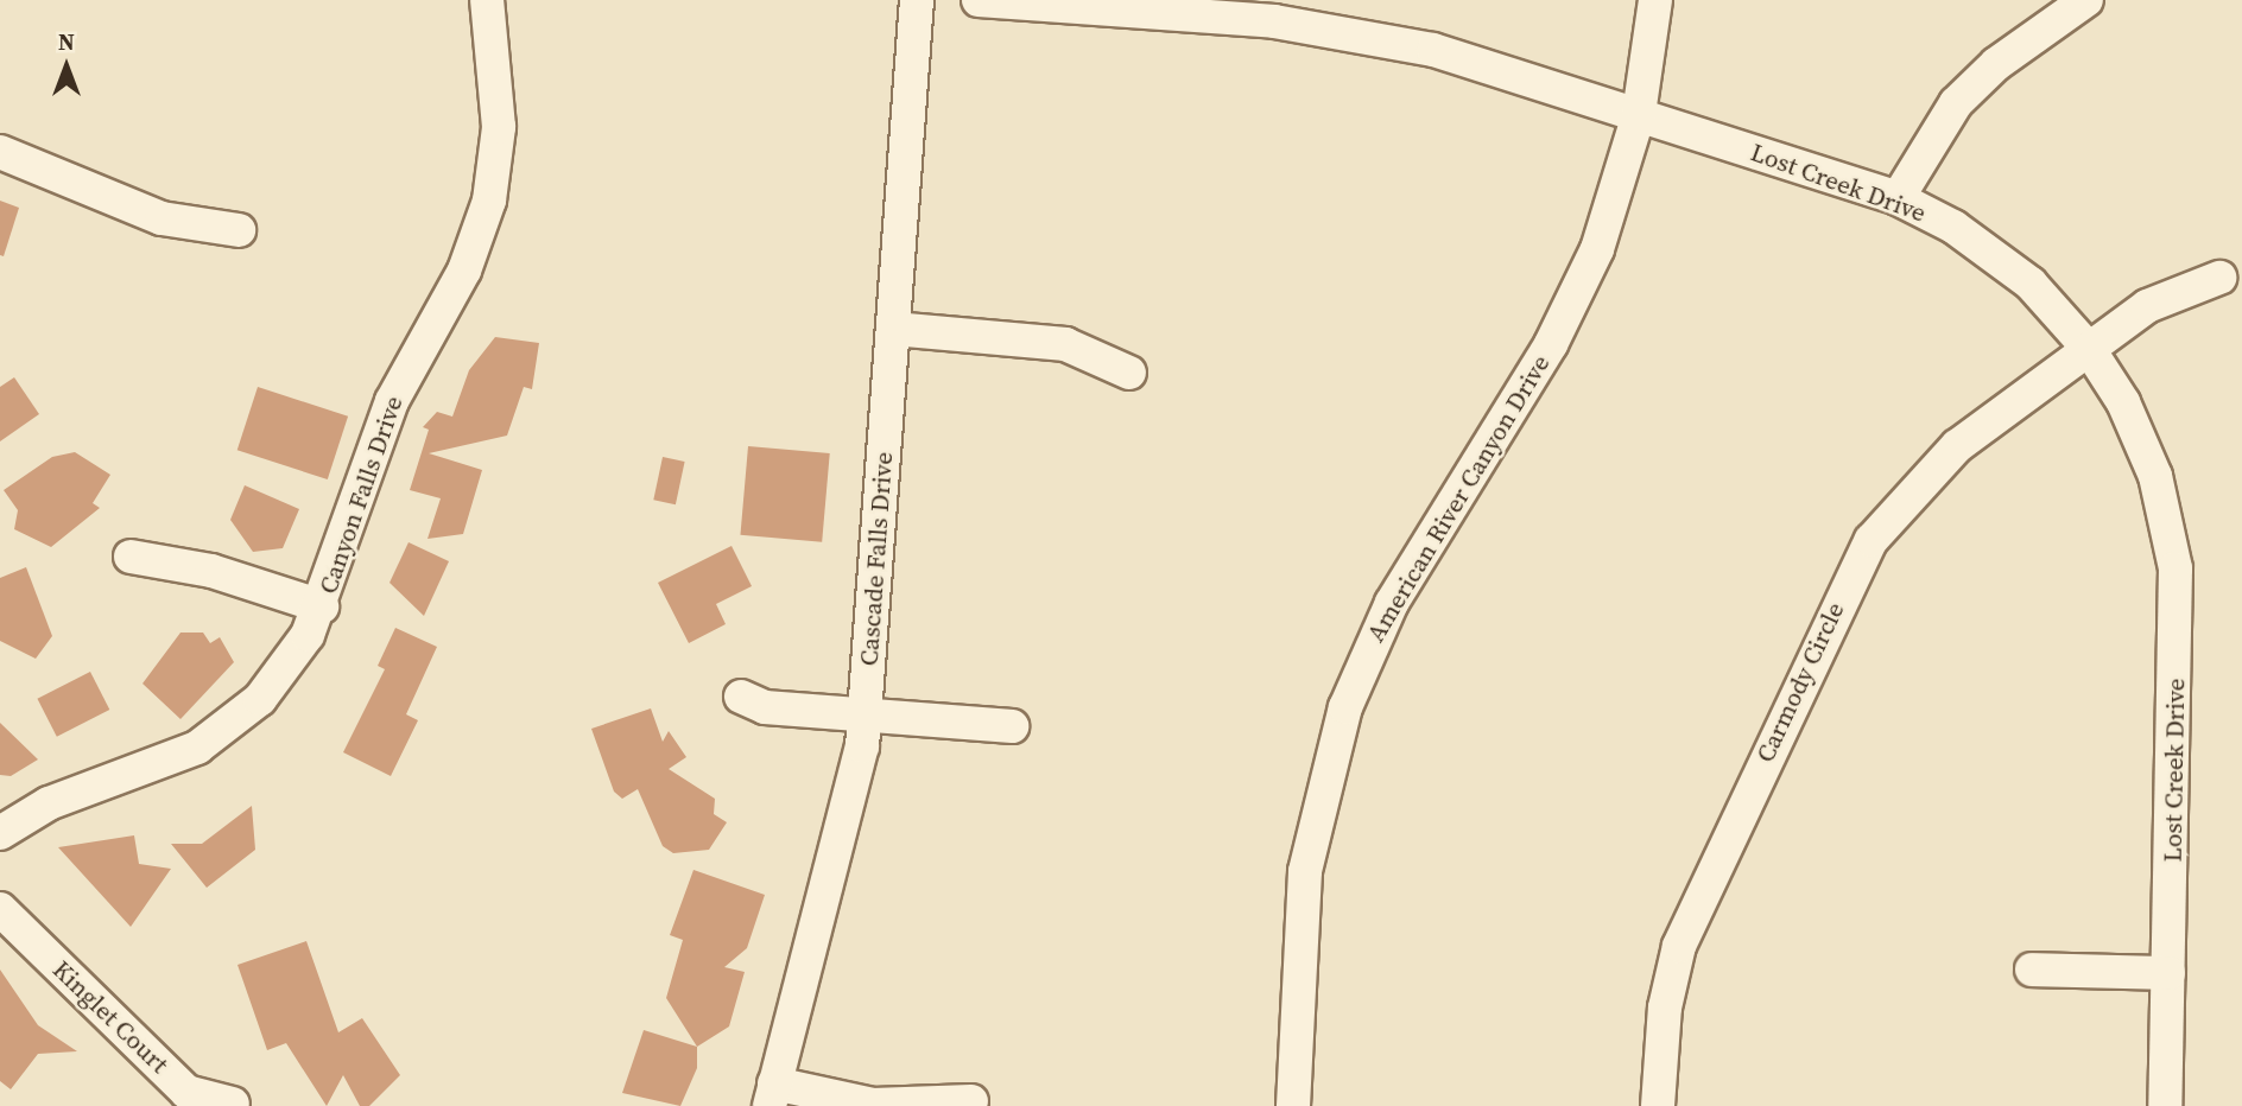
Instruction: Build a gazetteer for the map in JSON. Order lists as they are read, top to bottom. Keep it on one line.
{"streets":{"street":["Lost Creek Drive","Canyon Falls Drive","American River Canyon Drive","Cascade Falls Drive","Carmody Circle","Kinglet Court"]},"crossings":[["Lost Creek Drive","American River Canyon Drive"],["Lost Creek Drive","Carmody Circle"]],"north":"top"}
